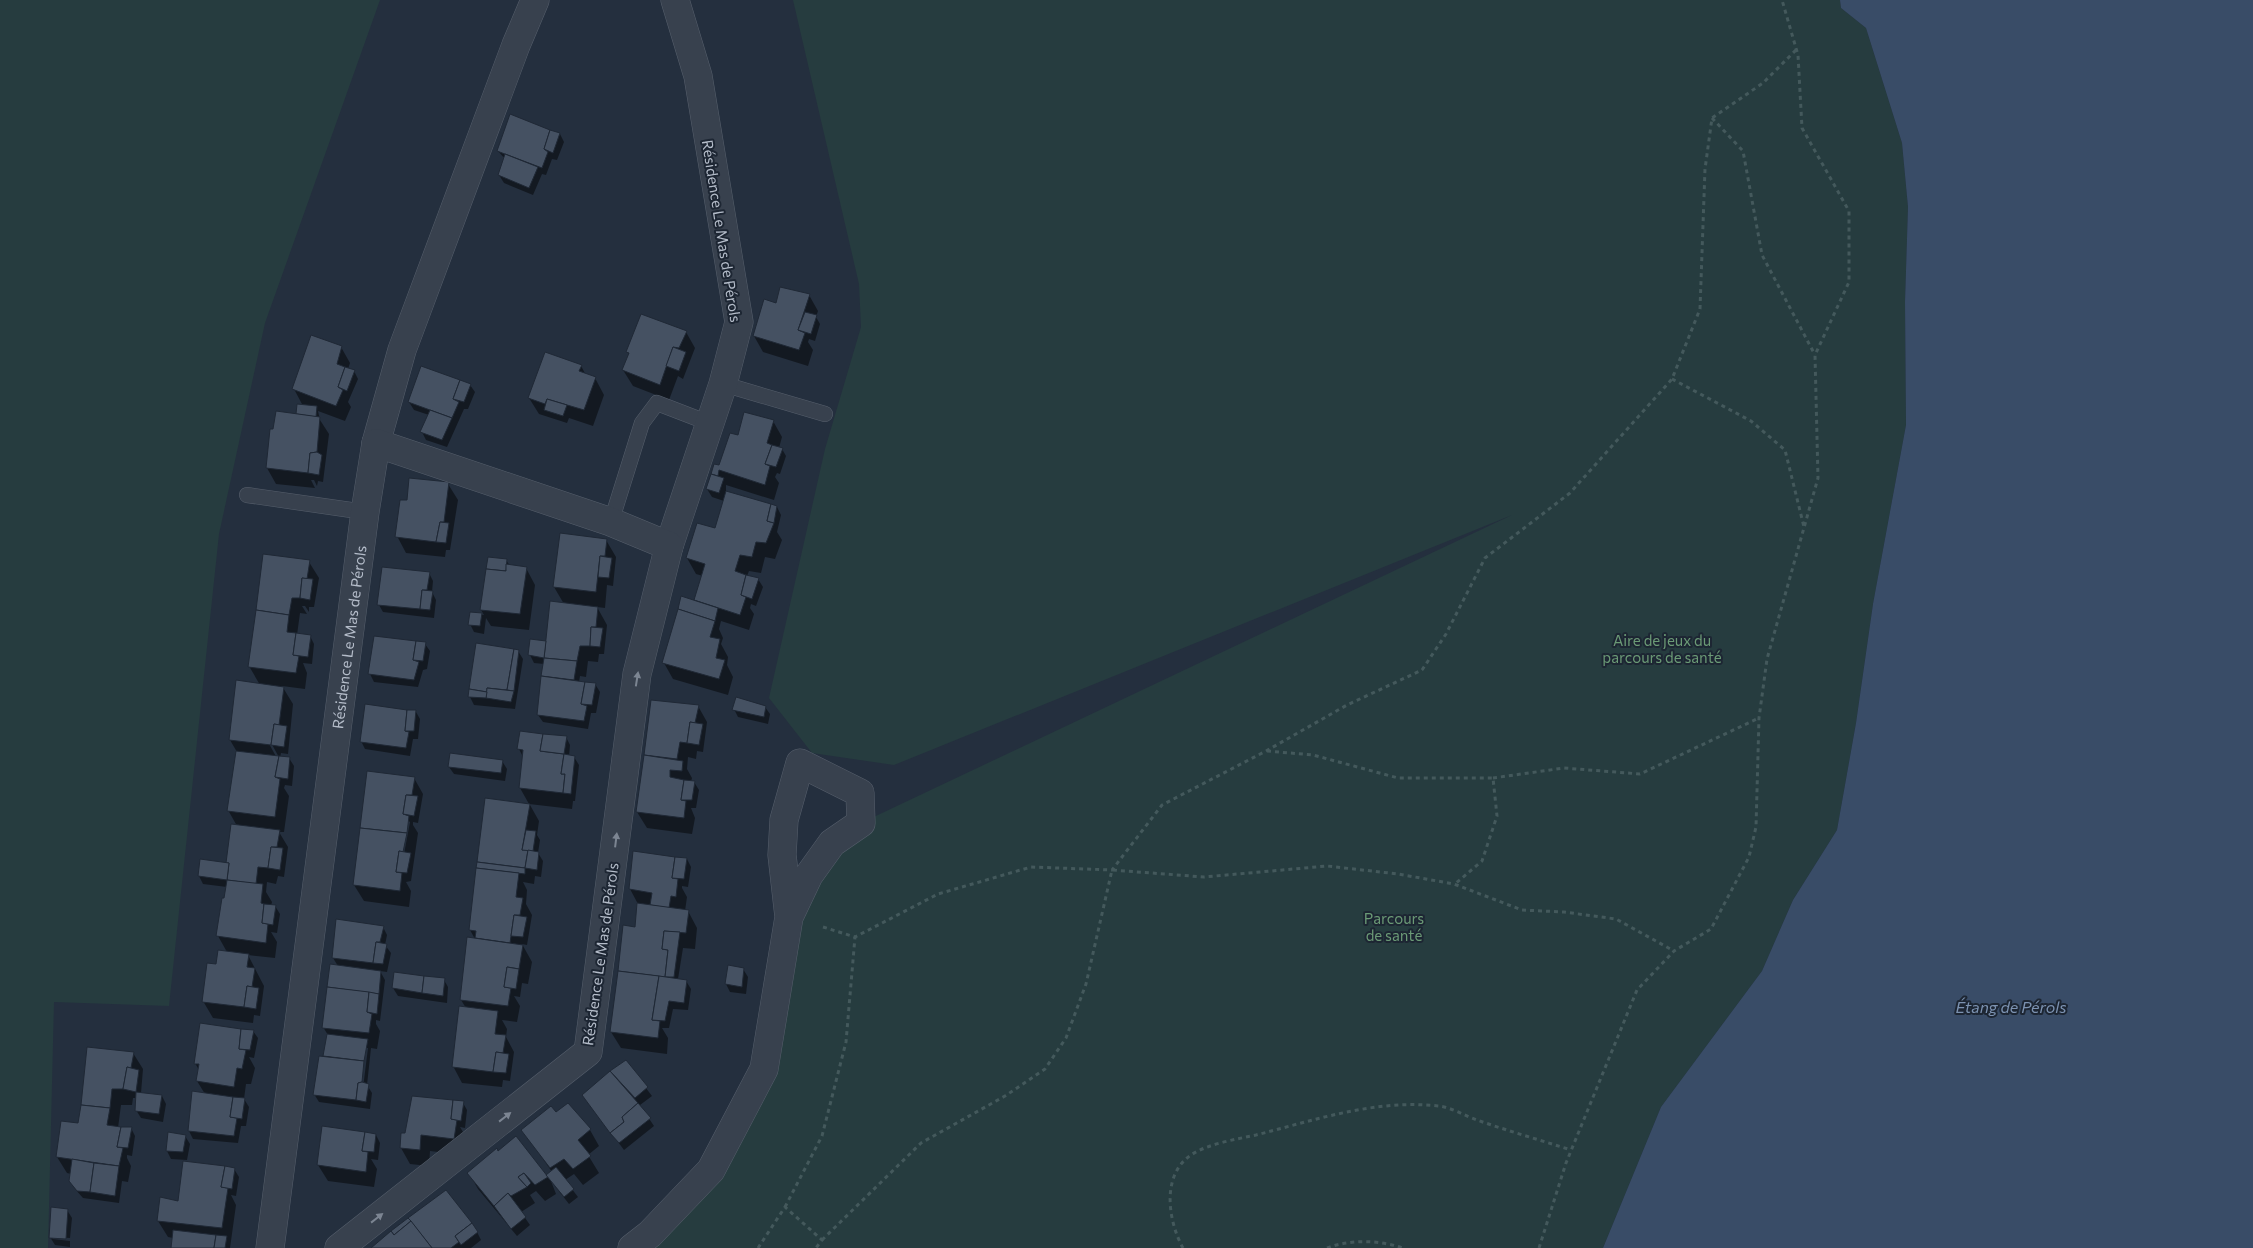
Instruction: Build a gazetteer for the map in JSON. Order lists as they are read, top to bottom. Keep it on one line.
{"streets":{"street":["Résidence Le Mas de Pérols"]},"water":["Étang de Pérols"],"parks":["Aire de jeux du parcours de santé","Parcours de santé"]}
